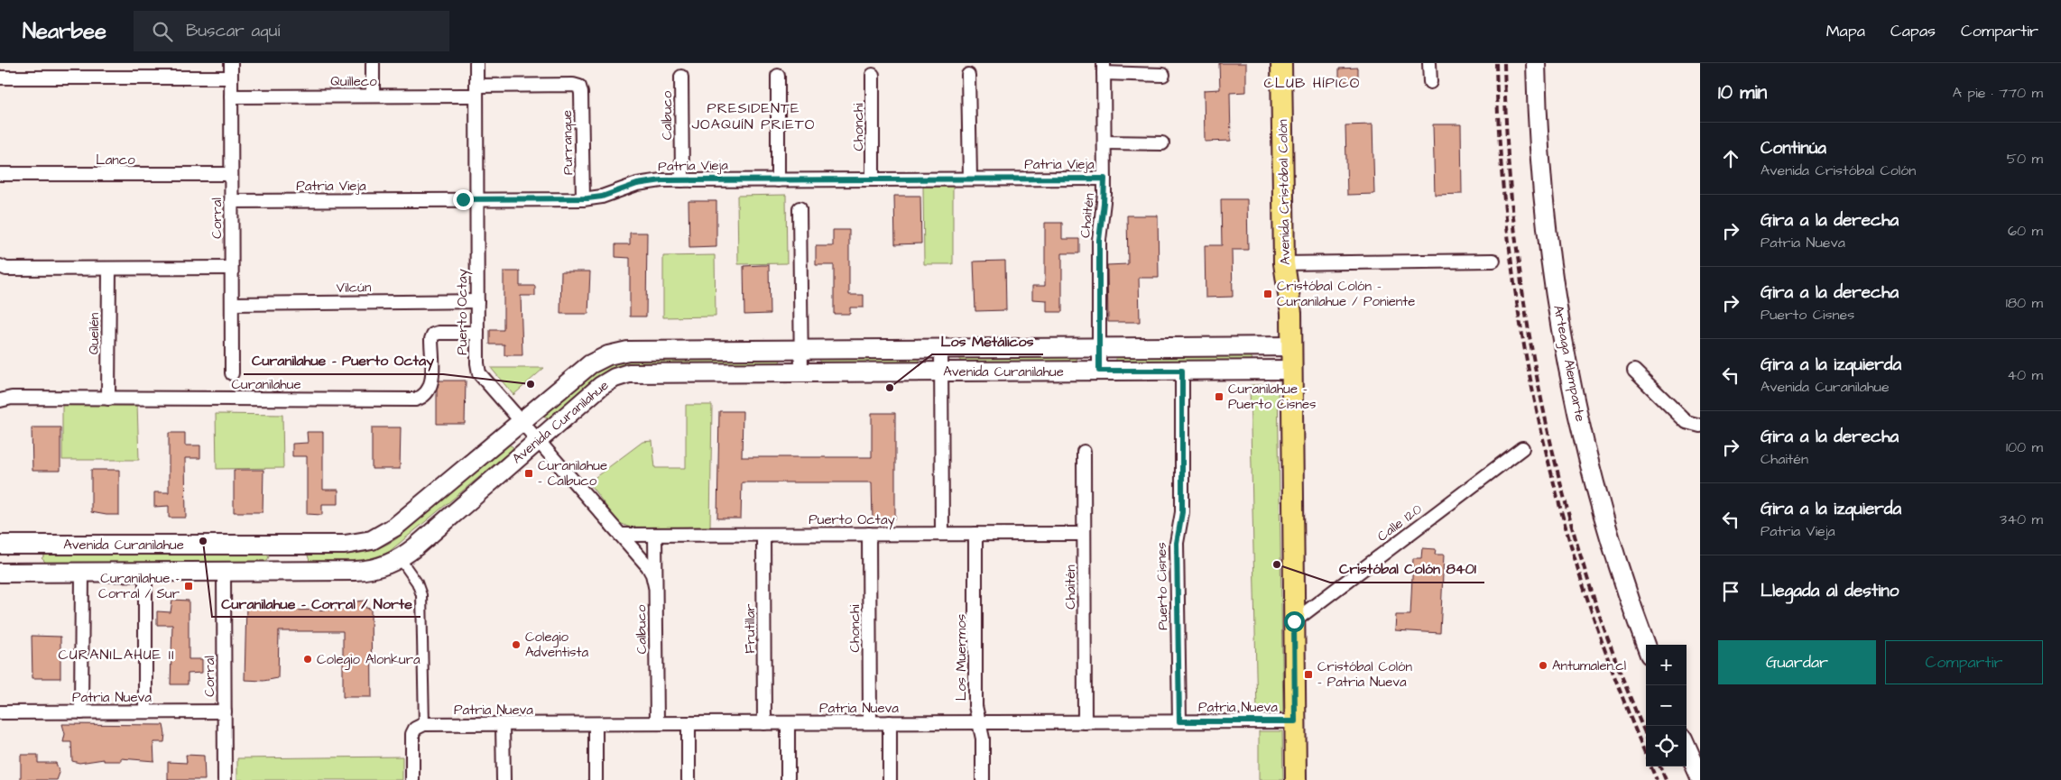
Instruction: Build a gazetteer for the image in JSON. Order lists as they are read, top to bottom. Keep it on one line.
{"streets":{"main road":["Avenida Cristóbal Colón","Arteaga Alemparte","Avenida Curanilahue"],"street":["Quilleco","Calbuco","Chonchi","Purranque","Lanco","Patria Vieja","Chaitén","Corral","Vilcún","Puerto Octay","Queilén","Curanilahue","Calle 120","Puerto Cisnes","Frutillar","Los Muermos","Patria Nueva"]},"crossings":[["Quilleco","Purranque"],["Quilleco","Corral"],["Quilleco","Puerto Octay"],["Calbuco","Patria Vieja"],["Calbuco","Puerto Octay"],["Calbuco","Patria Nueva"],["Chonchi","Patria Vieja"],["Chonchi","Puerto Octay"],["Chonchi","Patria Nueva"],["Purranque","Patria Vieja"],["Lanco","Corral"],["Patria Vieja","Chaitén"],["Patria Vieja","Corral"],["Patria Vieja","Puerto Octay"],["Avenida Cristóbal Colón","Avenida Curanilahue"],["Avenida Cristóbal Colón","Calle 120"],["Avenida Cristóbal Colón","Patria Nueva"],["Chaitén","Puerto Octay"],["Chaitén","Avenida Curanilahue"],["Chaitén","Patria Nueva"],["Corral","Vilcún"],["Corral","Avenida Curanilahue"],["Corral","Patria Nueva"],["Vilcún","Puerto Octay"],["Puerto Octay","Avenida Curanilahue"],["Puerto Octay","Curanilahue"],["Puerto Octay","Frutillar"],["Puerto Octay","Los Muermos"],["Queilén","Curanilahue"],["Avenida Curanilahue","Puerto Cisnes"],["Puerto Cisnes","Patria Nueva"],["Frutillar","Patria Nueva"],["Los Muermos","Patria Nueva"]],"districts":["CLUB HÍPICO","PRESIDENTE JOAQUÍN PRIETO","CURANILAHUE II"],"places":{"transit":["Cristóbal Colón - Curanilahue / Poniente","Curanilahue - Puerto Cisnes","Curanilahue - Calbuco","Curanilahue - Corral / Sur","Cristóbal Colón - Patria Nueva"],"other":["Curanilahue - Puerto Octay","Los Metálicos","Curanilahue - Corral / Norte","Cristóbal Colón 8401","Colegio Adventista","Colegio Alonkura","Antumalen.cl"]},"page":{"header":"Nearbee","search":"Buscar aquí","nav":["Mapa","Capas","Compartir"],"heading":["10 min","A pie · 770 m"],"list":[["Continúa","Avenida Cristóbal Colón","50 m"],["Gira a la derecha","Patria Nueva","60 m"],["Gira a la derecha","Puerto Cisnes","180 m"],["Gira a la izquierda","Avenida Curanilahue","40 m"],["Gira a la derecha","Chaitén","100 m"],["Gira a la izquierda","Patria Vieja","340 m"],"Llegada al destino"],"buttons":["Guardar","Compartir"],"map_buttons":["+","−"]}}
